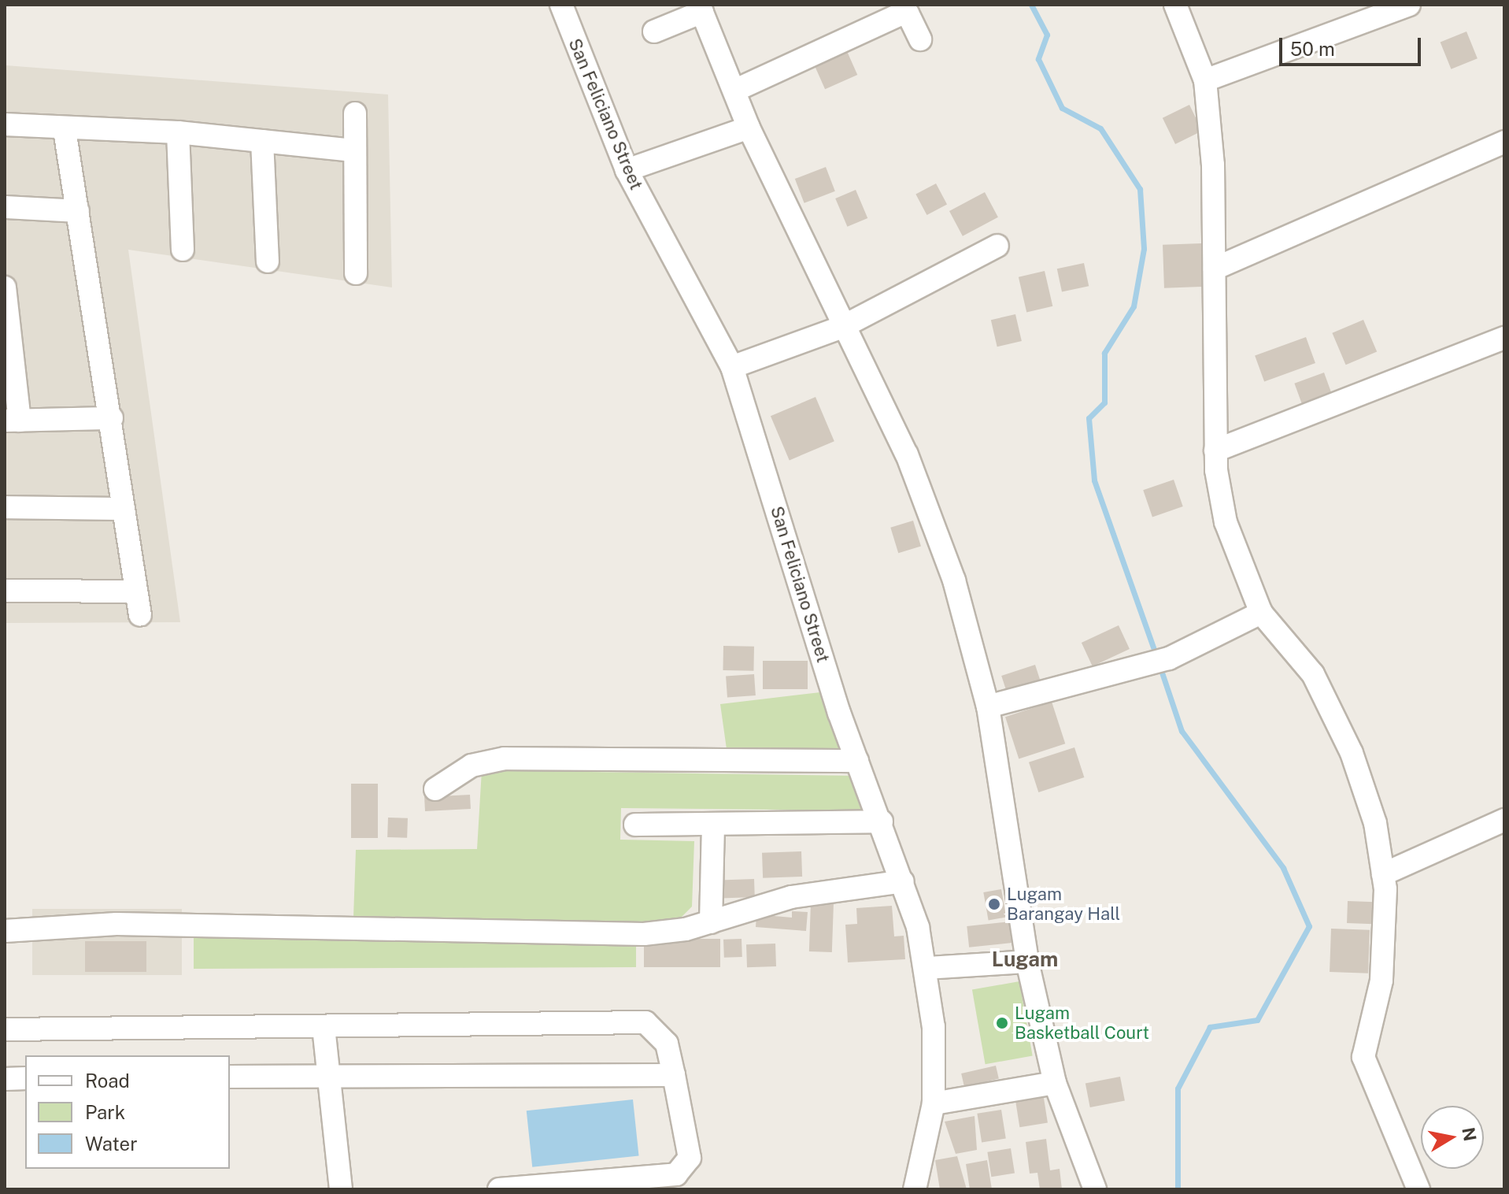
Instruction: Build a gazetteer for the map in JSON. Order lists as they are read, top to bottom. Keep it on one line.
{"streets":{"street":["San Feliciano Street"]},"districts":["Lugam"],"places":["Lugam Barangay Hall","Lugam Basketball Court"],"legend":["Road","Park","Water"],"scale_bar":"50 m","north":"right"}
